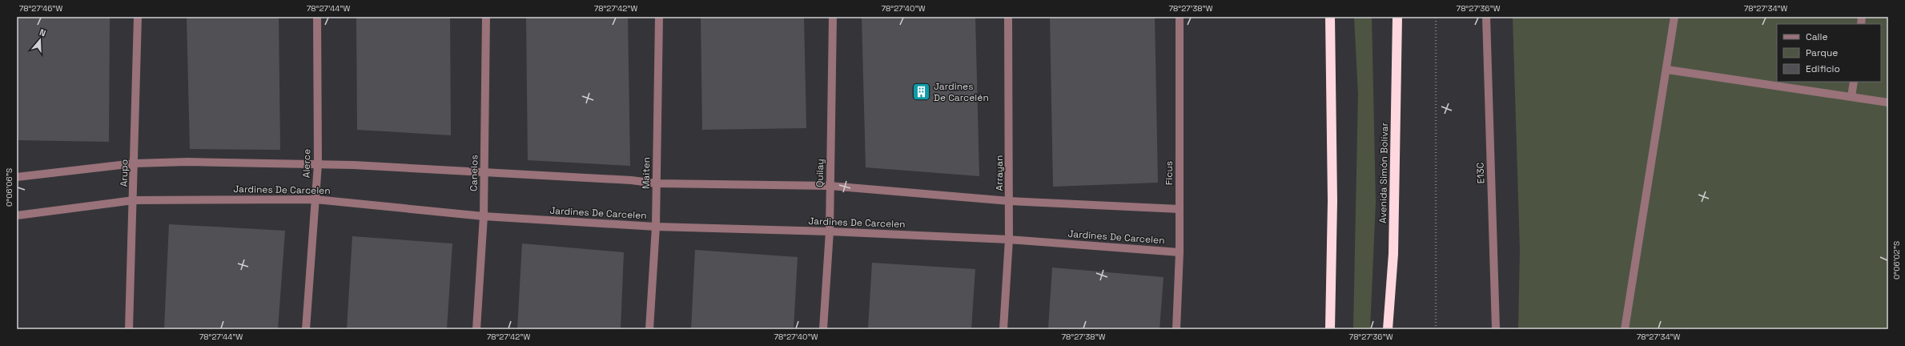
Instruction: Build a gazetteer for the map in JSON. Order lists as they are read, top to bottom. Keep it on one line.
{"streets":{"highway":["Avenida Simón Bolívar"],"street":["Alerce","Arupo","Canelos","Maiten","Quilay","Arrayan","Ficus","E13C","Jardines De Carcelen"]},"crossings":[["Alerce","Jardines De Carcelen"],["Arupo","Jardines De Carcelen"],["Canelos","Jardines De Carcelen"],["Maiten","Jardines De Carcelen"],["Quilay","Jardines De Carcelen"],["Arrayan","Jardines De Carcelen"],["Ficus","Jardines De Carcelen"]],"places":{"building":["Jardines De Carcelén"]},"legend":["Calle","Parque","Edificio"],"north":"top","coordinates":["78°27'46\"W","78°27'44\"W","78°27'42\"W","78°27'40\"W","78°27'38\"W","78°27'36\"W","78°27'34\"W","0°06'06\"S","0°06'02\"S"]}
